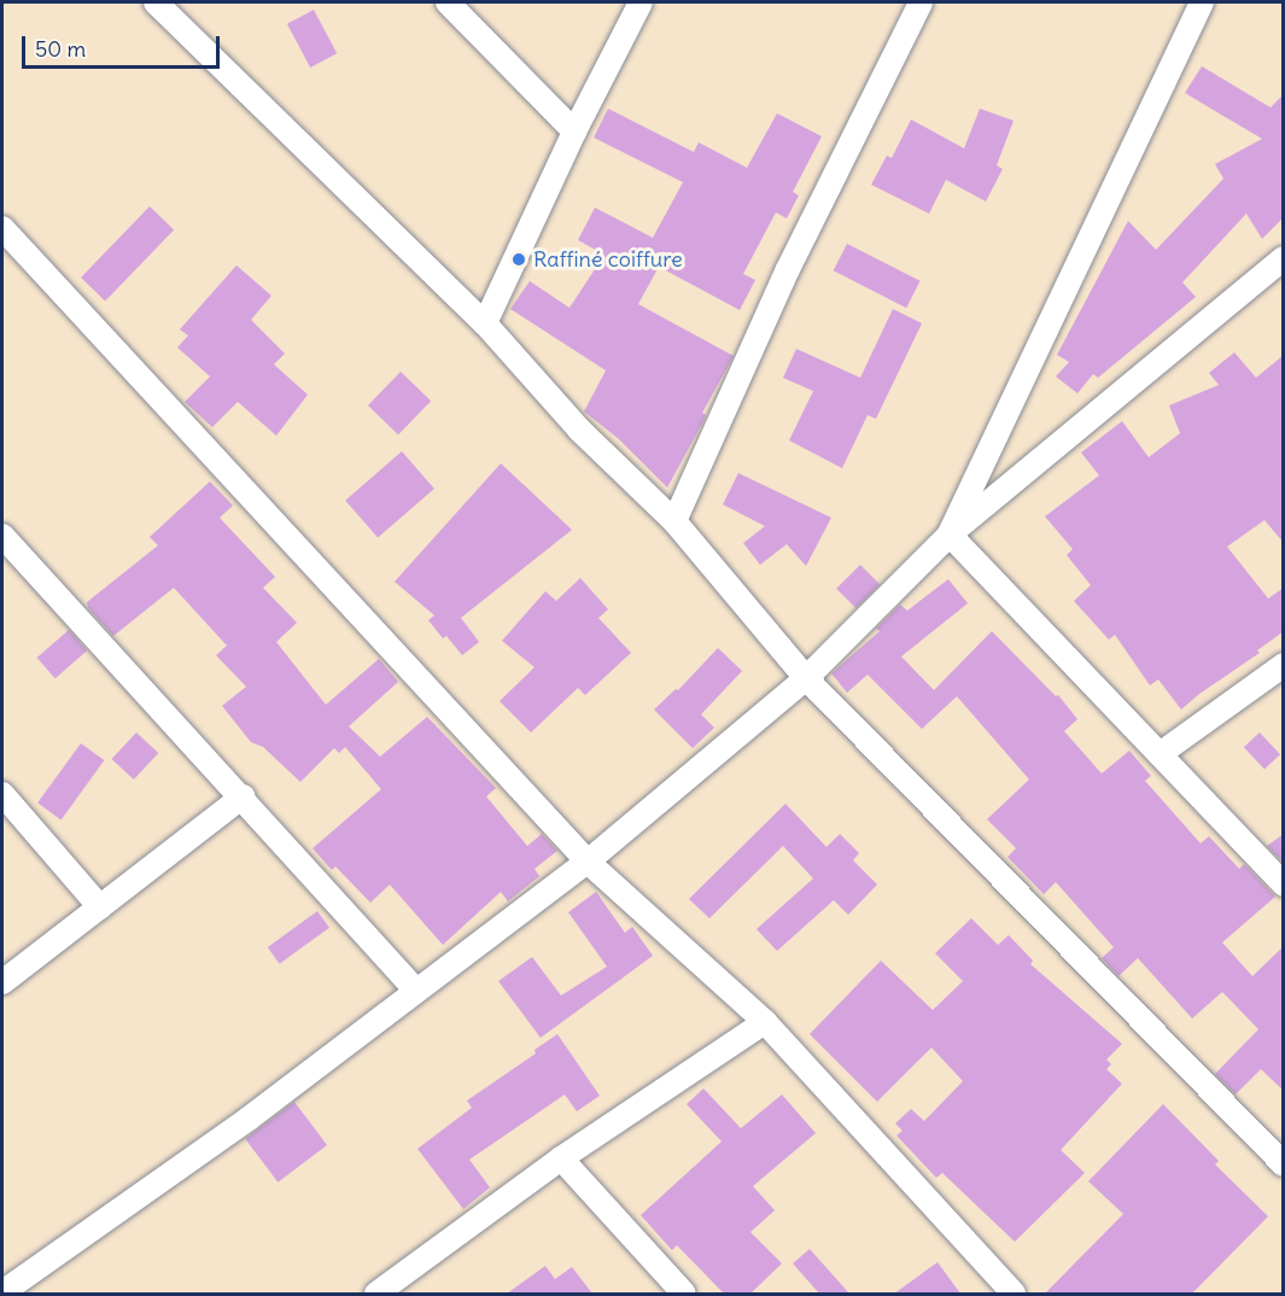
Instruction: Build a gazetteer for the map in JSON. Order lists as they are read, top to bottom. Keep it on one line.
{"places":["Raffiné coiffure"],"scale_bar":"50 m"}
